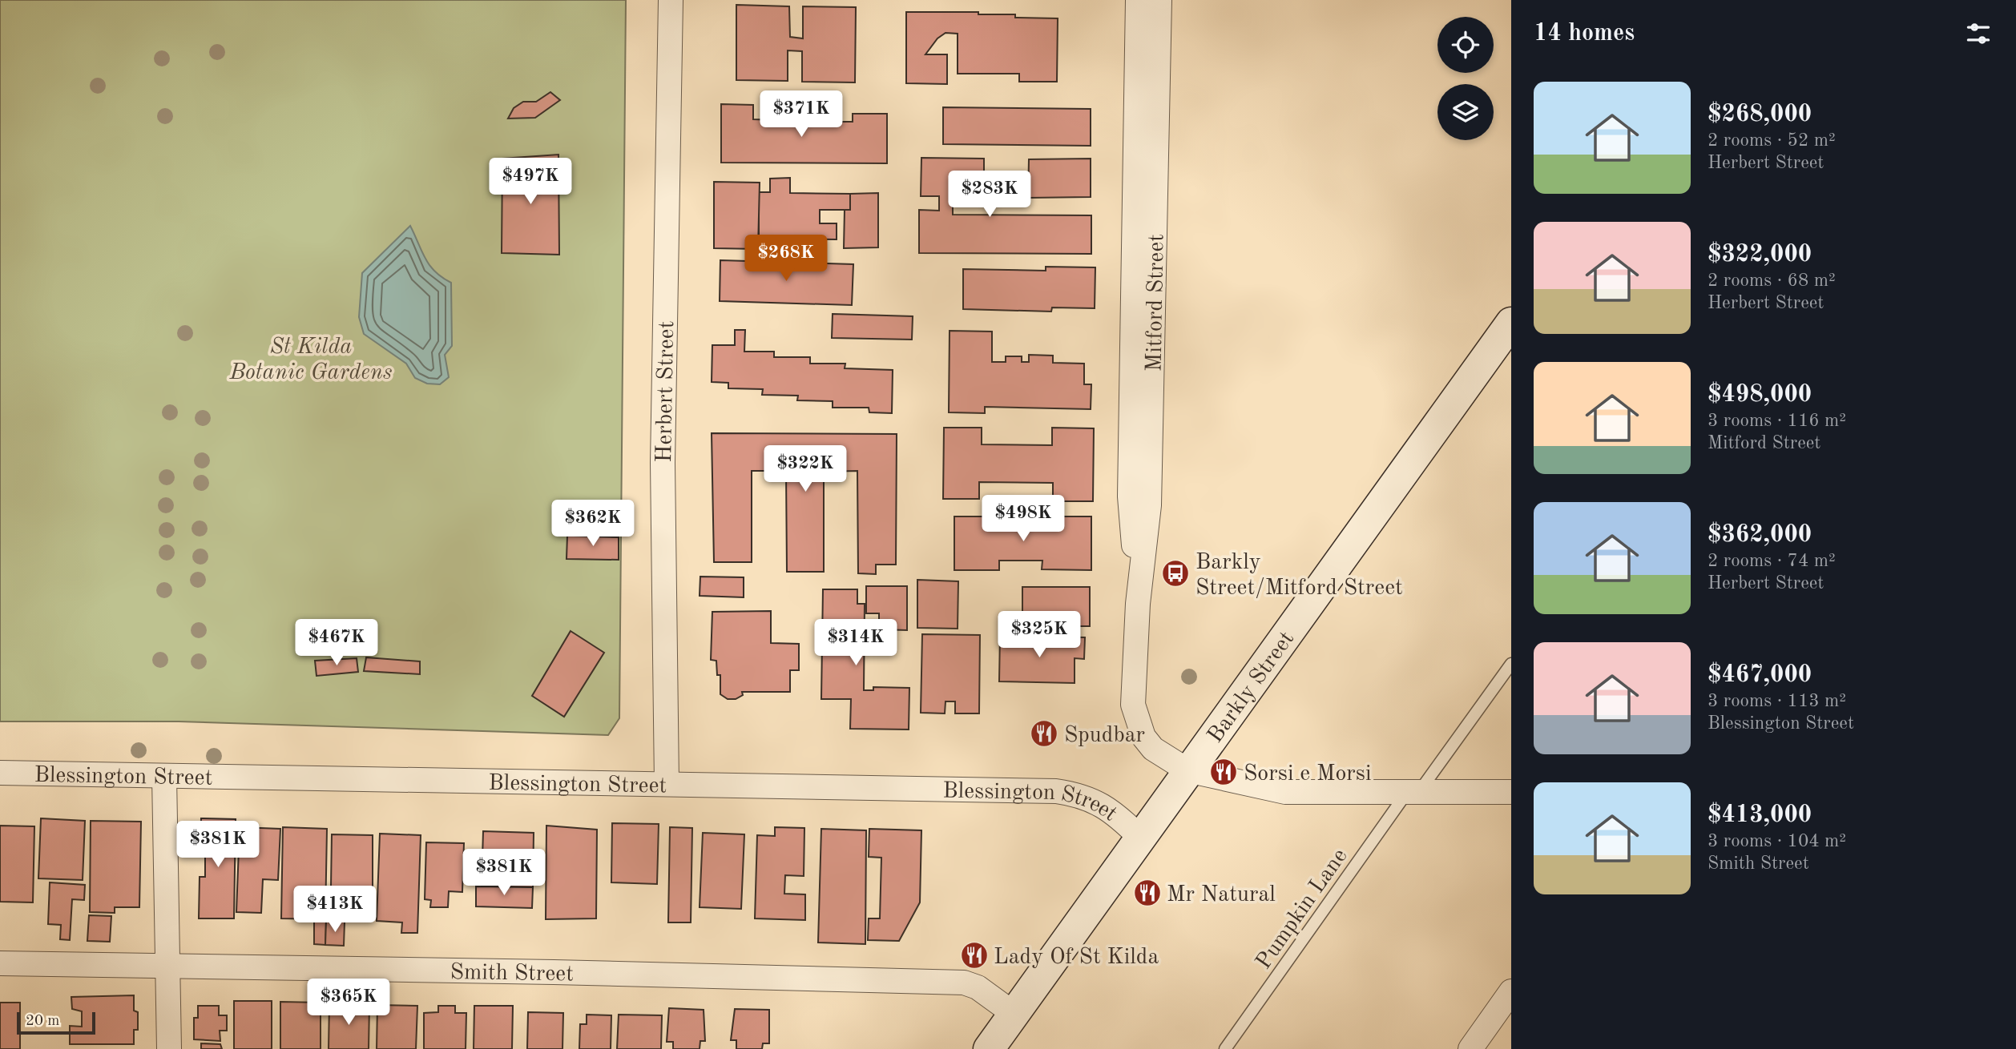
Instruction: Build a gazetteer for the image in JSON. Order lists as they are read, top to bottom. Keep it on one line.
{"streets":{"main road":["Barkly Street"],"street":["Mitford Street","Herbert Street","Blessington Street","Smith Street"],"lane":["Pumpkin Lane"]},"crossings":[["Mitford Street","Barkly Street"],["Herbert Street","Blessington Street"],["Barkly Street","Blessington Street"],["Barkly Street","Smith Street"]],"parks":["St Kilda Botanic Gardens"],"places":{"bus stop":["Barkly Street/Mitford Street"],"restaurant":["Spudbar","Sorsi e Morsi","Mr Natural","Lady Of St Kilda"]},"scale_bar":"20 m","page":{"heading":"14 homes","list":[{"name":"$268,000","note":"2 rooms · 52 m² · Herbert Street"},{"name":"$322,000","note":"2 rooms · 68 m² · Herbert Street"},{"name":"$498,000","note":"3 rooms · 116 m² · Mitford Street"},{"name":"$362,000","note":"2 rooms · 74 m² · Herbert Street"},{"name":"$467,000","note":"3 rooms · 113 m² · Blessington Street"},{"name":"$413,000","note":"3 rooms · 104 m² · Smith Street"}],"price":["$371K","$497K","$283K","$268K","$322K","$498K","$362K","$325K","$467K","$314K","$381K","$381K","$413K","$365K"],"scale":"20 m"}}
